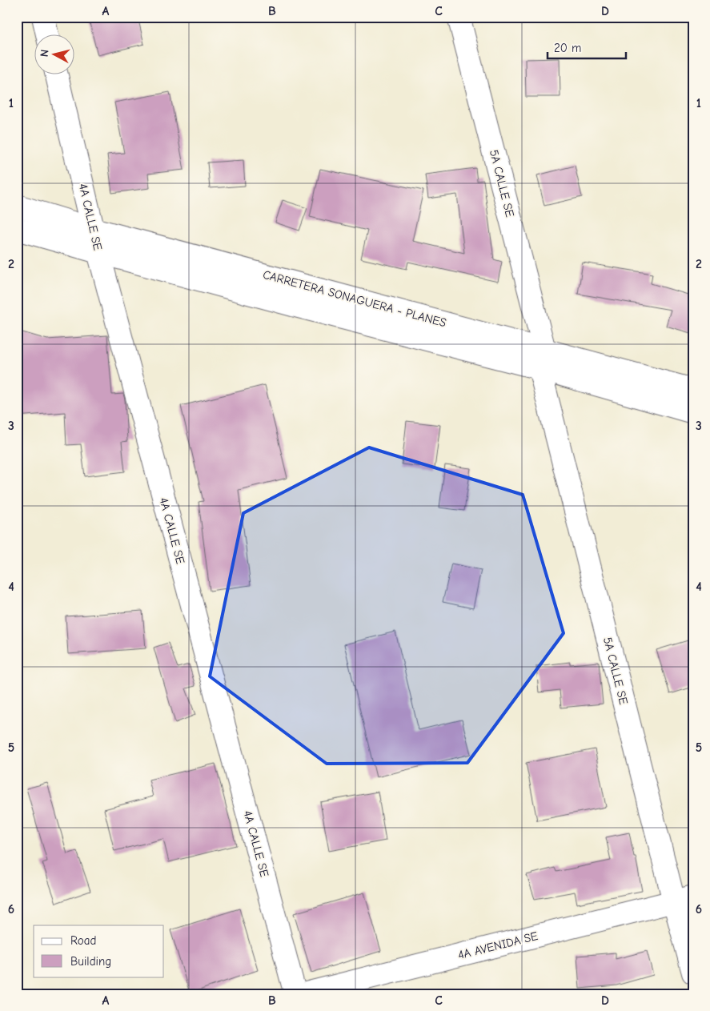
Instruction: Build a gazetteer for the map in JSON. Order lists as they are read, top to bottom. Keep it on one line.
{"streets":{"street":["5A CALLE SE","4A CALLE SE","CARRETERA SONAGUERA - PLANES","4A AVENIDA SE"]},"crossings":[["5A CALLE SE","CARRETERA SONAGUERA - PLANES"],["5A CALLE SE","4A AVENIDA SE"],["4A CALLE SE","CARRETERA SONAGUERA - PLANES"]],"legend":["Road","Building"],"scale_bar":"20 m","north":"left","grid":{"columns":["A","B","C","D"],"rows":["1","2","3","4","5","6"]}}
